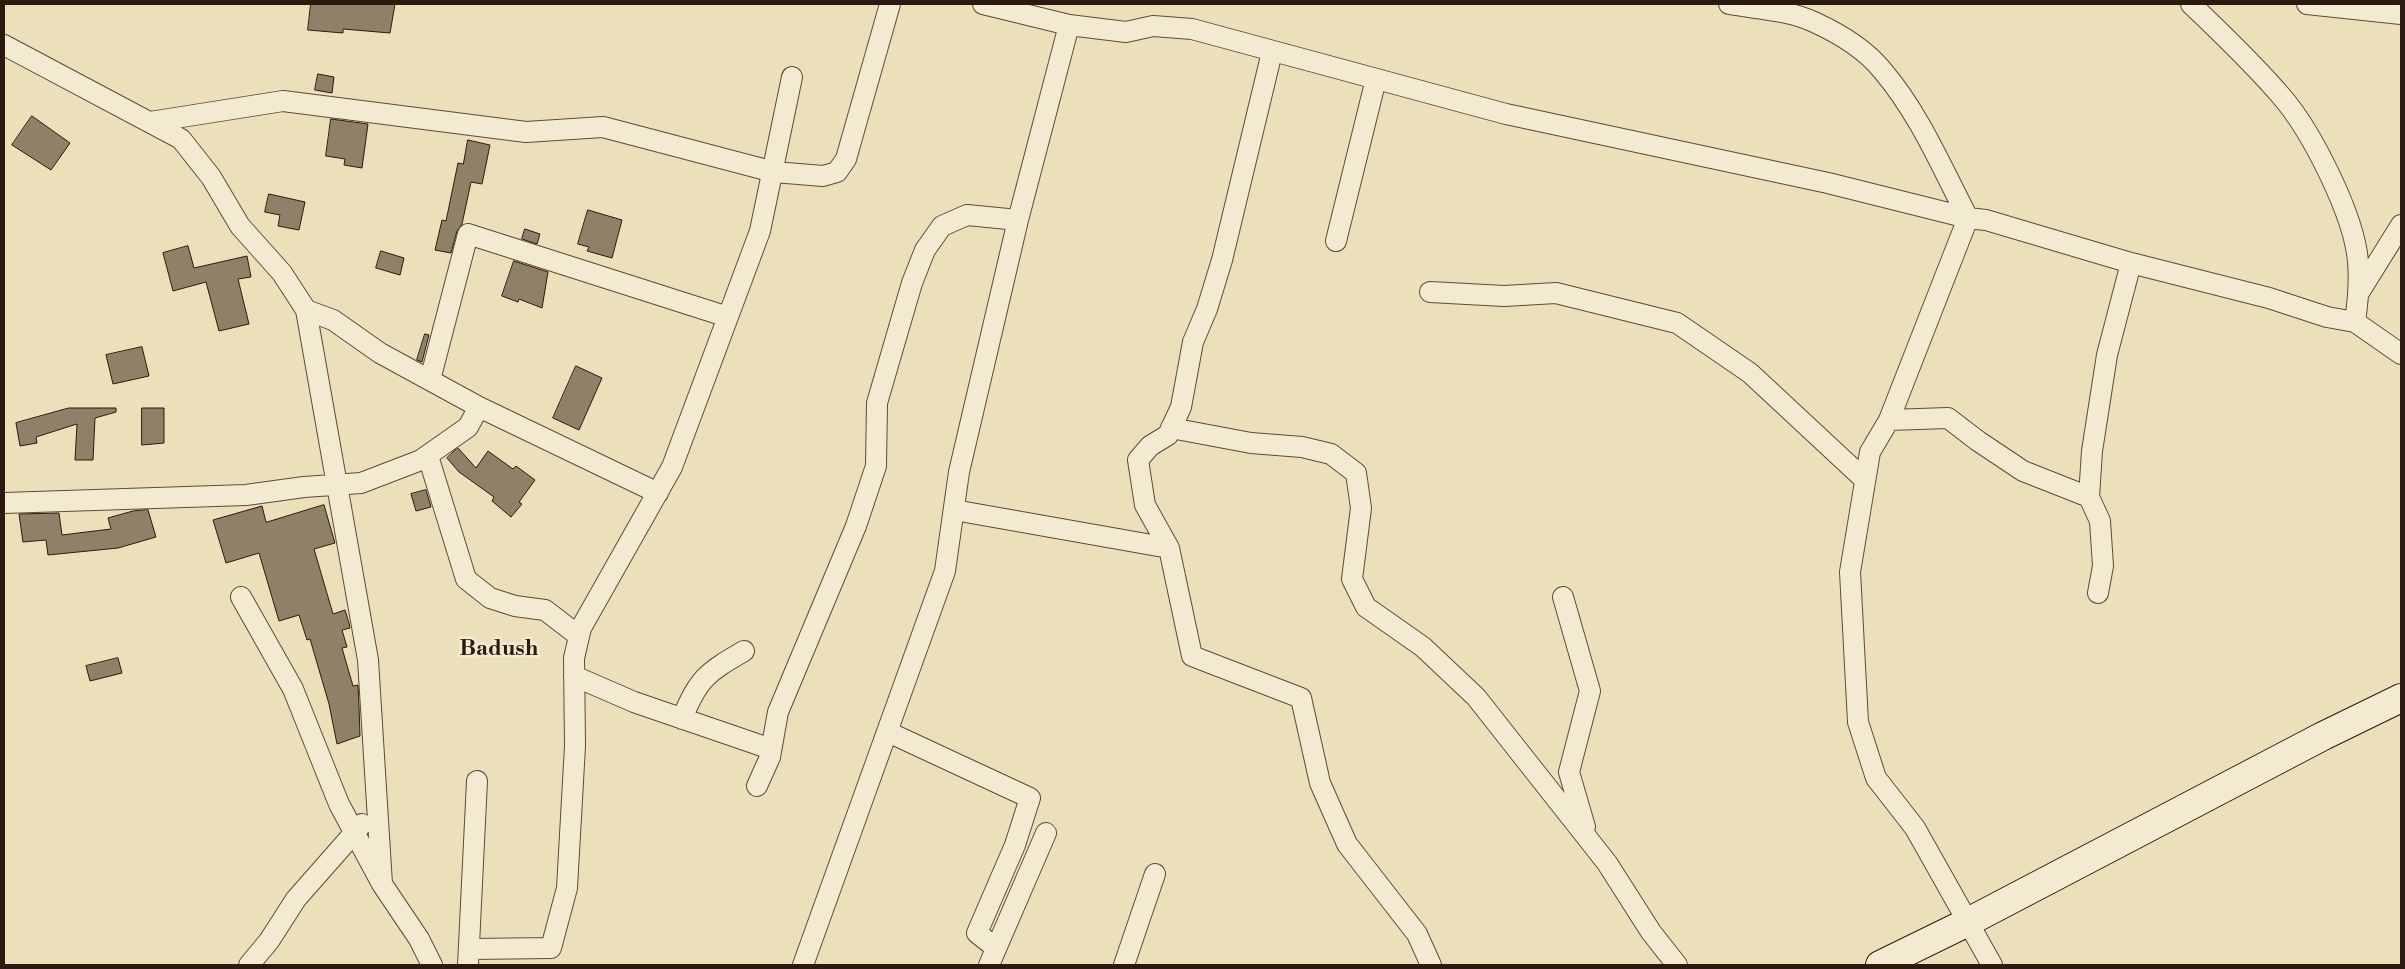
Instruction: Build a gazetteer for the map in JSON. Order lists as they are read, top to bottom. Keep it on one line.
{"districts":["Badush"]}
